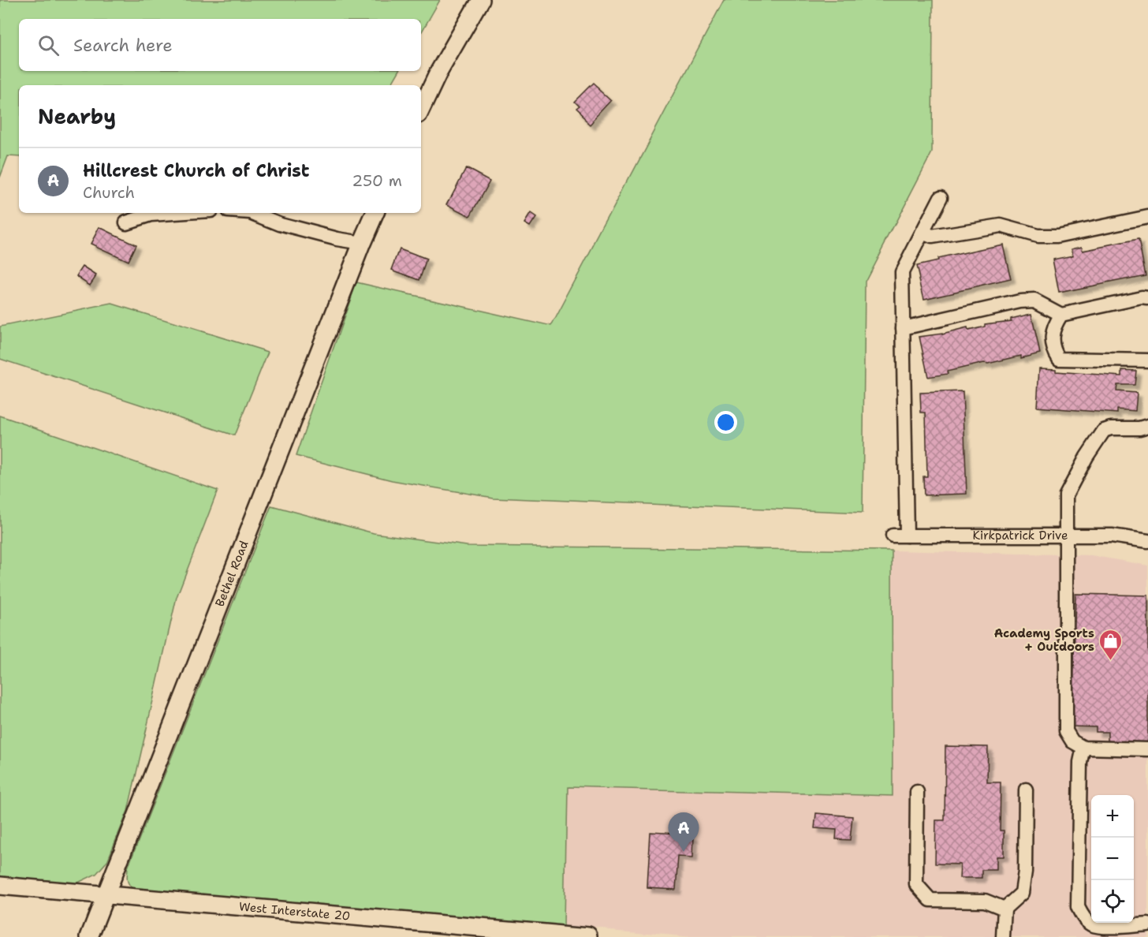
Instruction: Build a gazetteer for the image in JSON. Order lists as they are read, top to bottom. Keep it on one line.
{"streets":{"main road":["Bethel Road","West Interstate 20"],"street":["Kirkpatrick Drive"]},"crossings":[["Bethel Road","West Interstate 20"]],"places":{"shop":["Academy Sports + Outdoors"]},"page":{"search":"Search here","heading":"Nearby","list":[{"mark":"A","name":"Hillcrest Church of Christ","note":"Church","value":"250 m"}],"map_buttons":["+","−"],"pins":"A"}}
